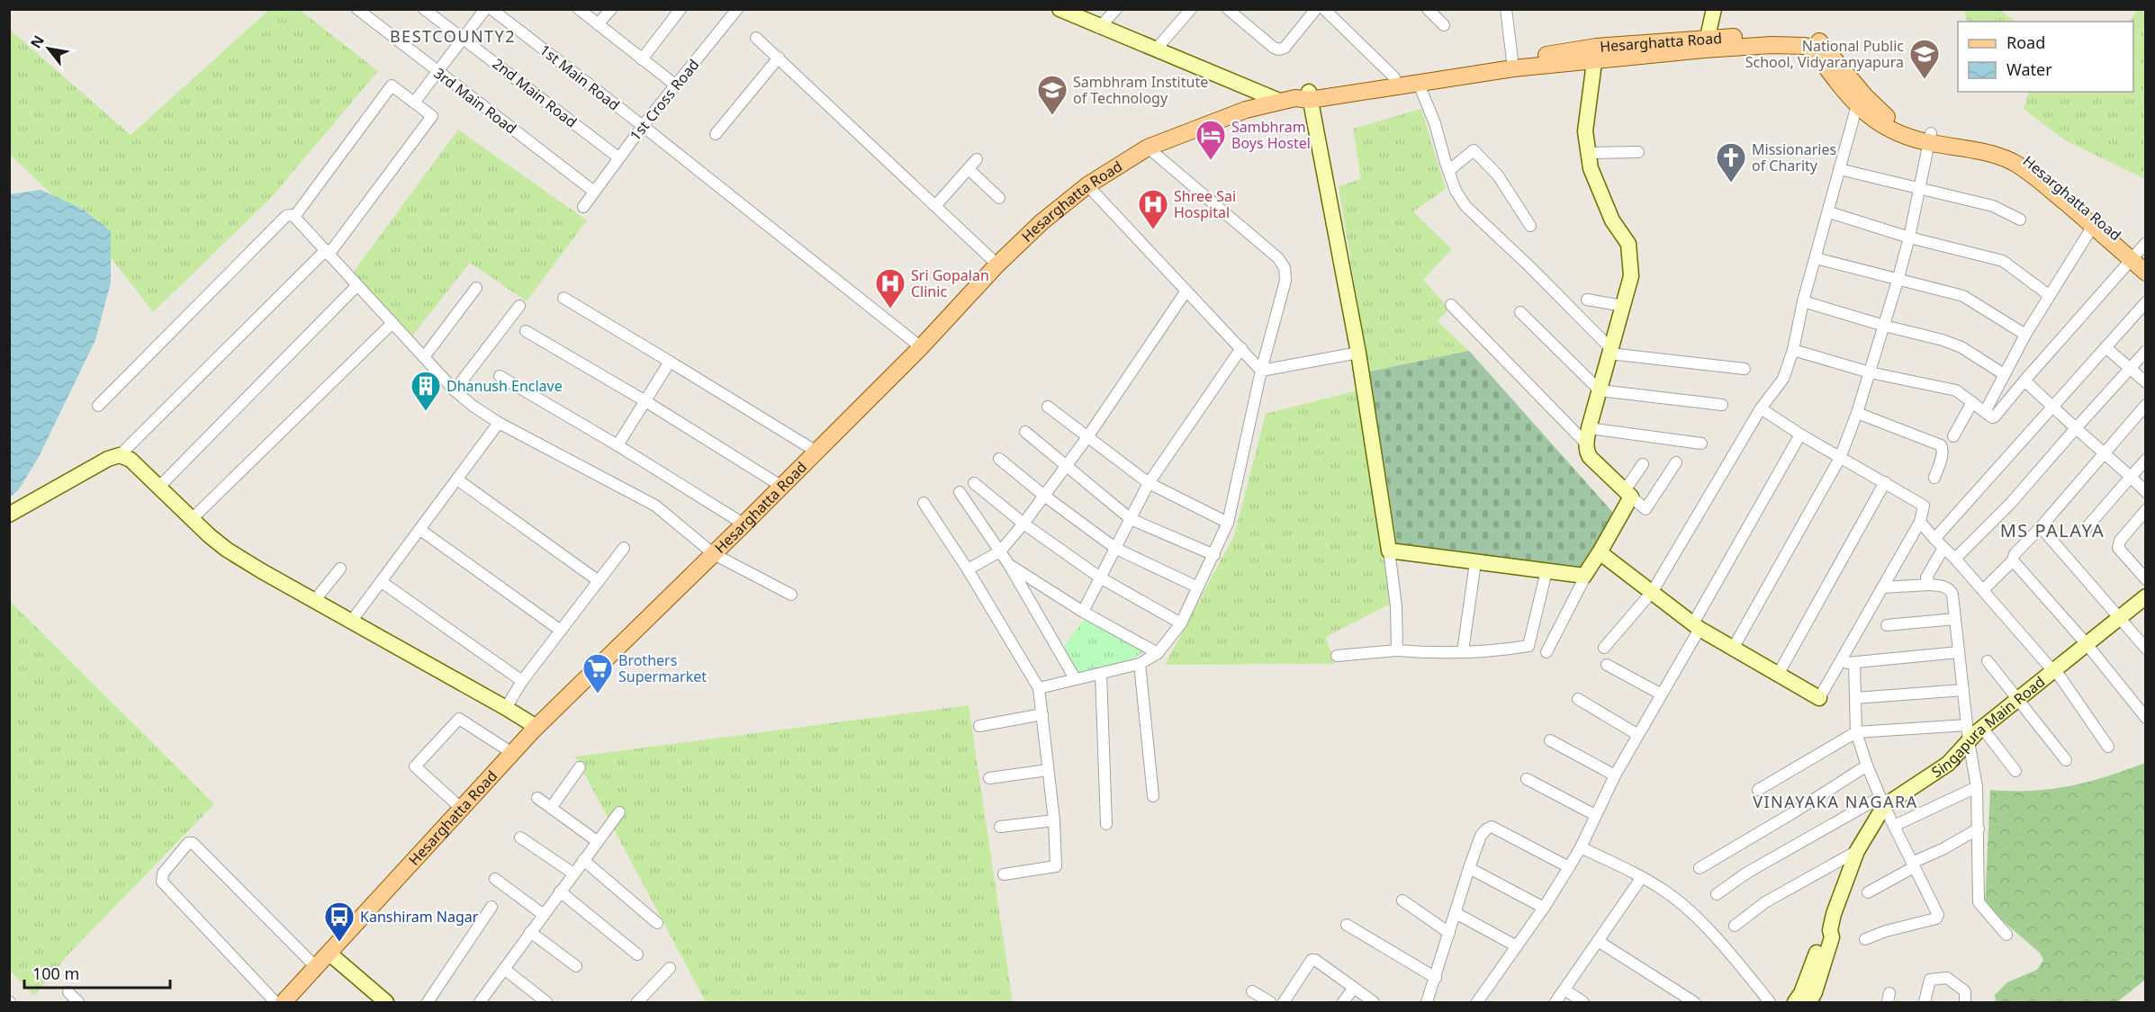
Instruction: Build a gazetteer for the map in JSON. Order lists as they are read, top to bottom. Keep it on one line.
{"streets":{"main road":["Hesarghatta Road"],"street":["1st Main Road","2nd Main Road","1st Cross Road","3rd Main Road","Singapura Main Road"]},"crossings":[["Hesarghatta Road","1st Main Road"],["1st Main Road","1st Cross Road"],["2nd Main Road","1st Cross Road"],["1st Cross Road","3rd Main Road"]],"districts":["BESTCOUNTY2","MS PALAYA","VINAYAKA NAGARA"],"places":{"school or university":["National Public School, Vidyaranyapura","Sambhram Institute of Technology"],"hotel":["Sambhram Boys Hostel"],"church":["Missionaries of Charity"],"hospital":["Shree Sai Hospital","Sri Gopalan Clinic"],"building":["Dhanush Enclave"],"supermarket":["Brothers Supermarket"],"bus stop":["Kanshiram Nagar"]},"legend":["Road","Water"],"scale_bar":"100 m","north":"top left"}
